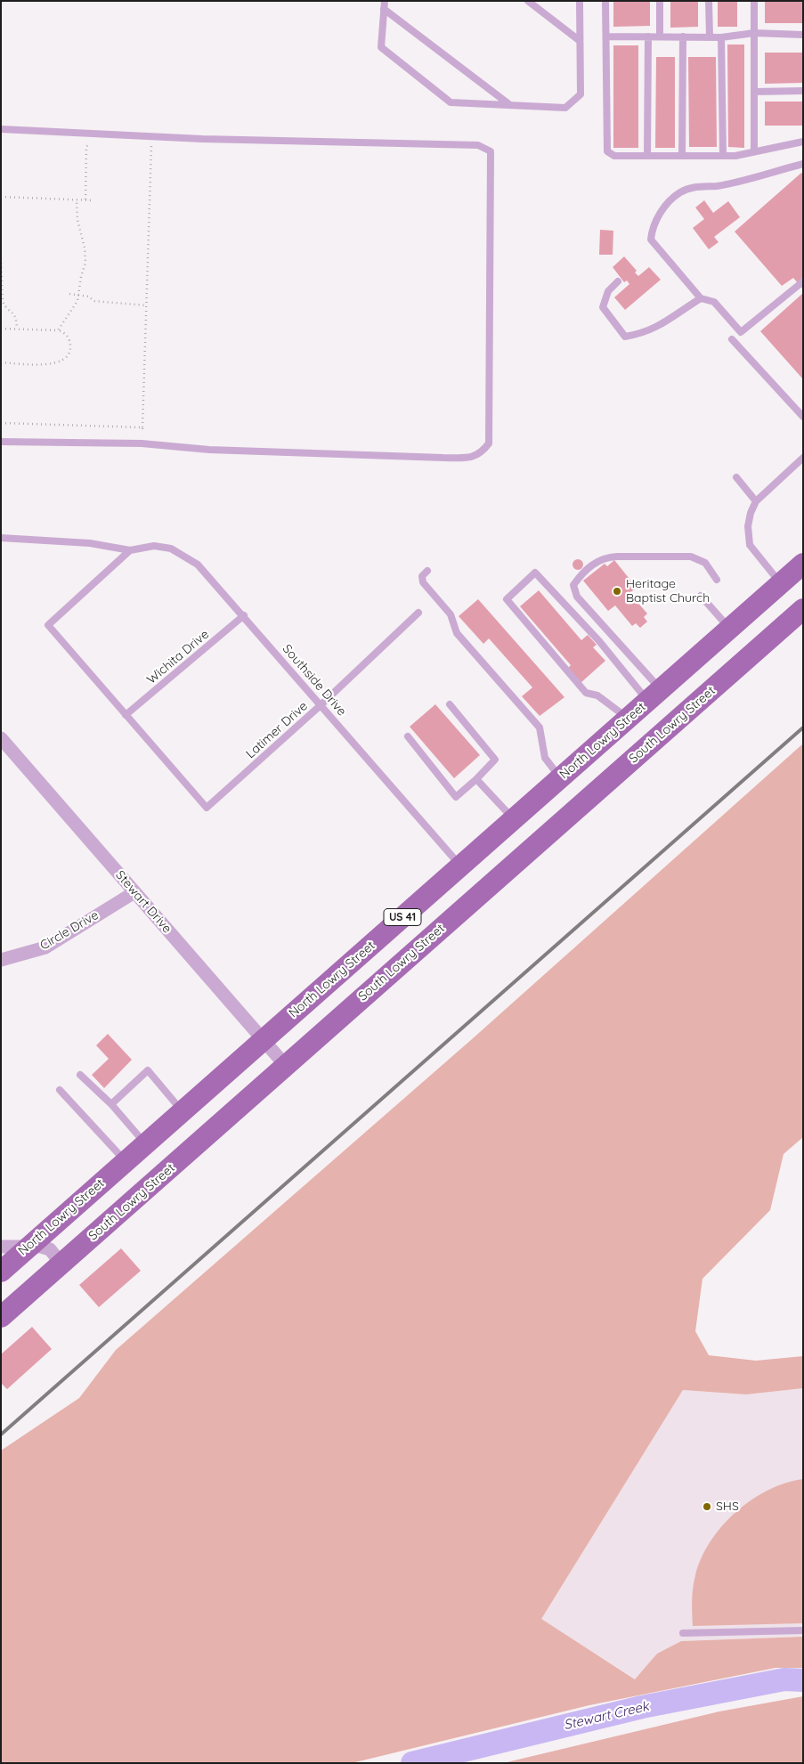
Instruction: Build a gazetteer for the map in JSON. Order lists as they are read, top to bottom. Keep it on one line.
{"streets":{"main road":["South Lowry Street","North Lowry Street","US 41"],"street":["Stewart Drive","Circle Drive"],"lane":["Wichita Drive","Southside Drive","Latimer Drive"]},"crossings":[["Wichita Drive","Southside Drive"],["Wichita Drive","Latimer Drive"],["Southside Drive","Latimer Drive"],["Southside Drive","North Lowry Street"],["South Lowry Street","Stewart Drive"],["North Lowry Street","Stewart Drive"],["Stewart Drive","Circle Drive"]],"water":["Stewart Creek"],"places":["Heritage Baptist Church","SHS"]}
